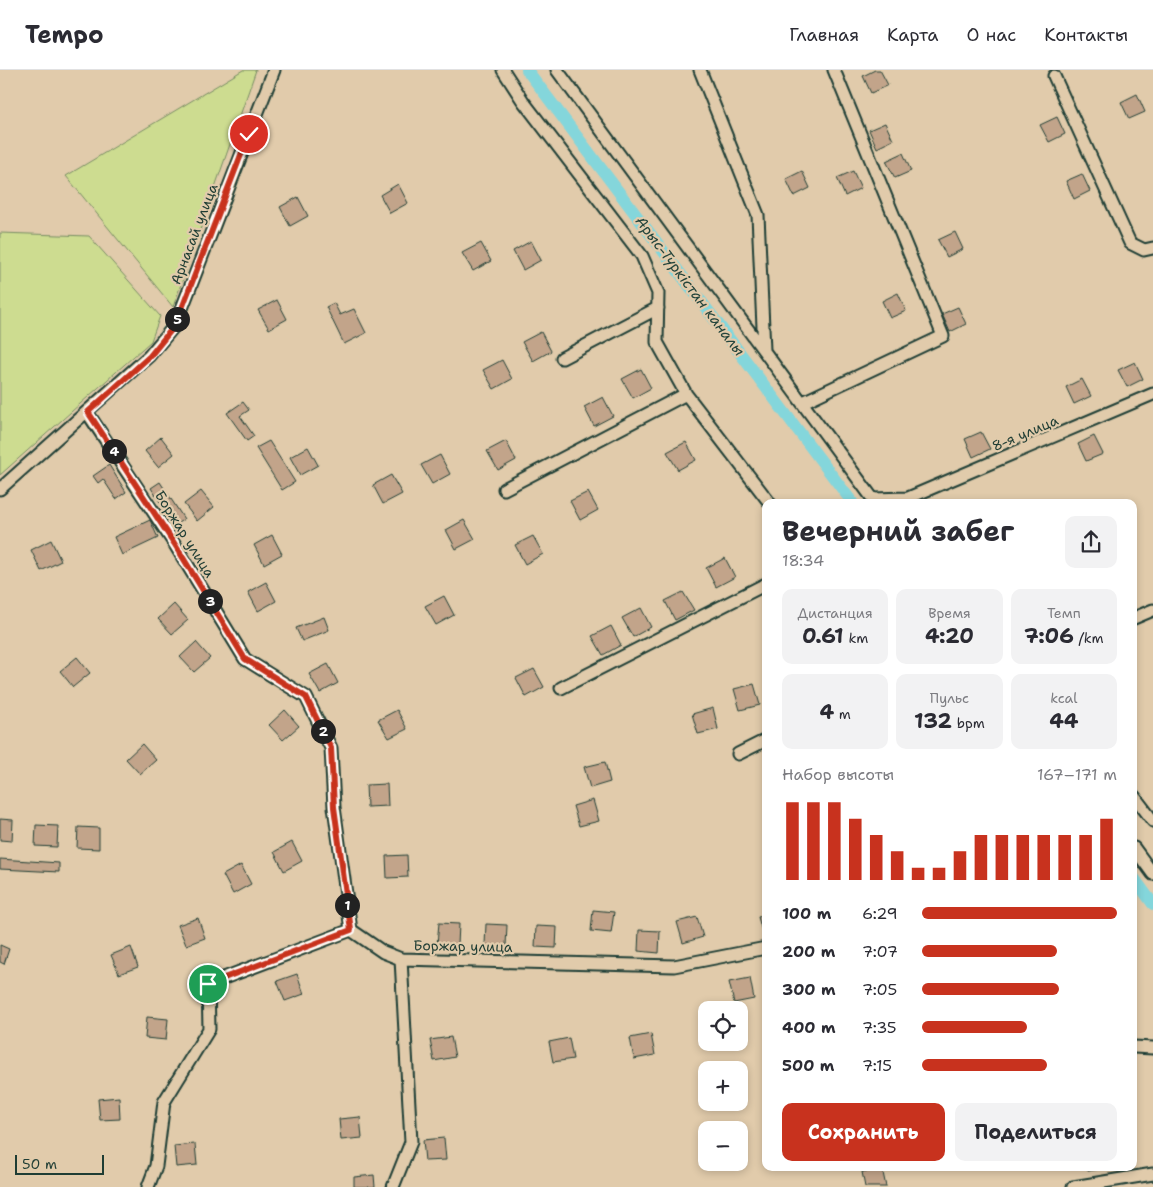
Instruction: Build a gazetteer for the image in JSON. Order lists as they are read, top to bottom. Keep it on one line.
{"streets":{"street":["Арнасай улица","8-я улица","Боржар улица"]},"crossings":[["Арнасай улица","Боржар улица"]],"water":["Арыс-Түркістан каналы"],"scale_bar":"50 m","page":{"header":"Tempo","nav":["Главная","Карта","О нас","Контакты"],"pins":["5","4","3","2","1"],"heading":["Вечерний забег","18:34"],"stats":[["Дистанция","0.61 km"],["Время","4:20"],["Темп","7:06 /km"],["4 m"],["Пульс","132 bpm"],["kcal","44"]],"chart":["Набор высоты","167–171 m"],"list":[{"name":"100 m","note":"6:29"},{"name":"200 m","note":"7:07"},{"name":"300 m","note":"7:05"},{"name":"400 m","note":"7:35"},{"name":"500 m","note":"7:15"}],"map_buttons":["+","−"],"buttons":["Сохранить","Поделиться"],"scale":"50 m"}}
